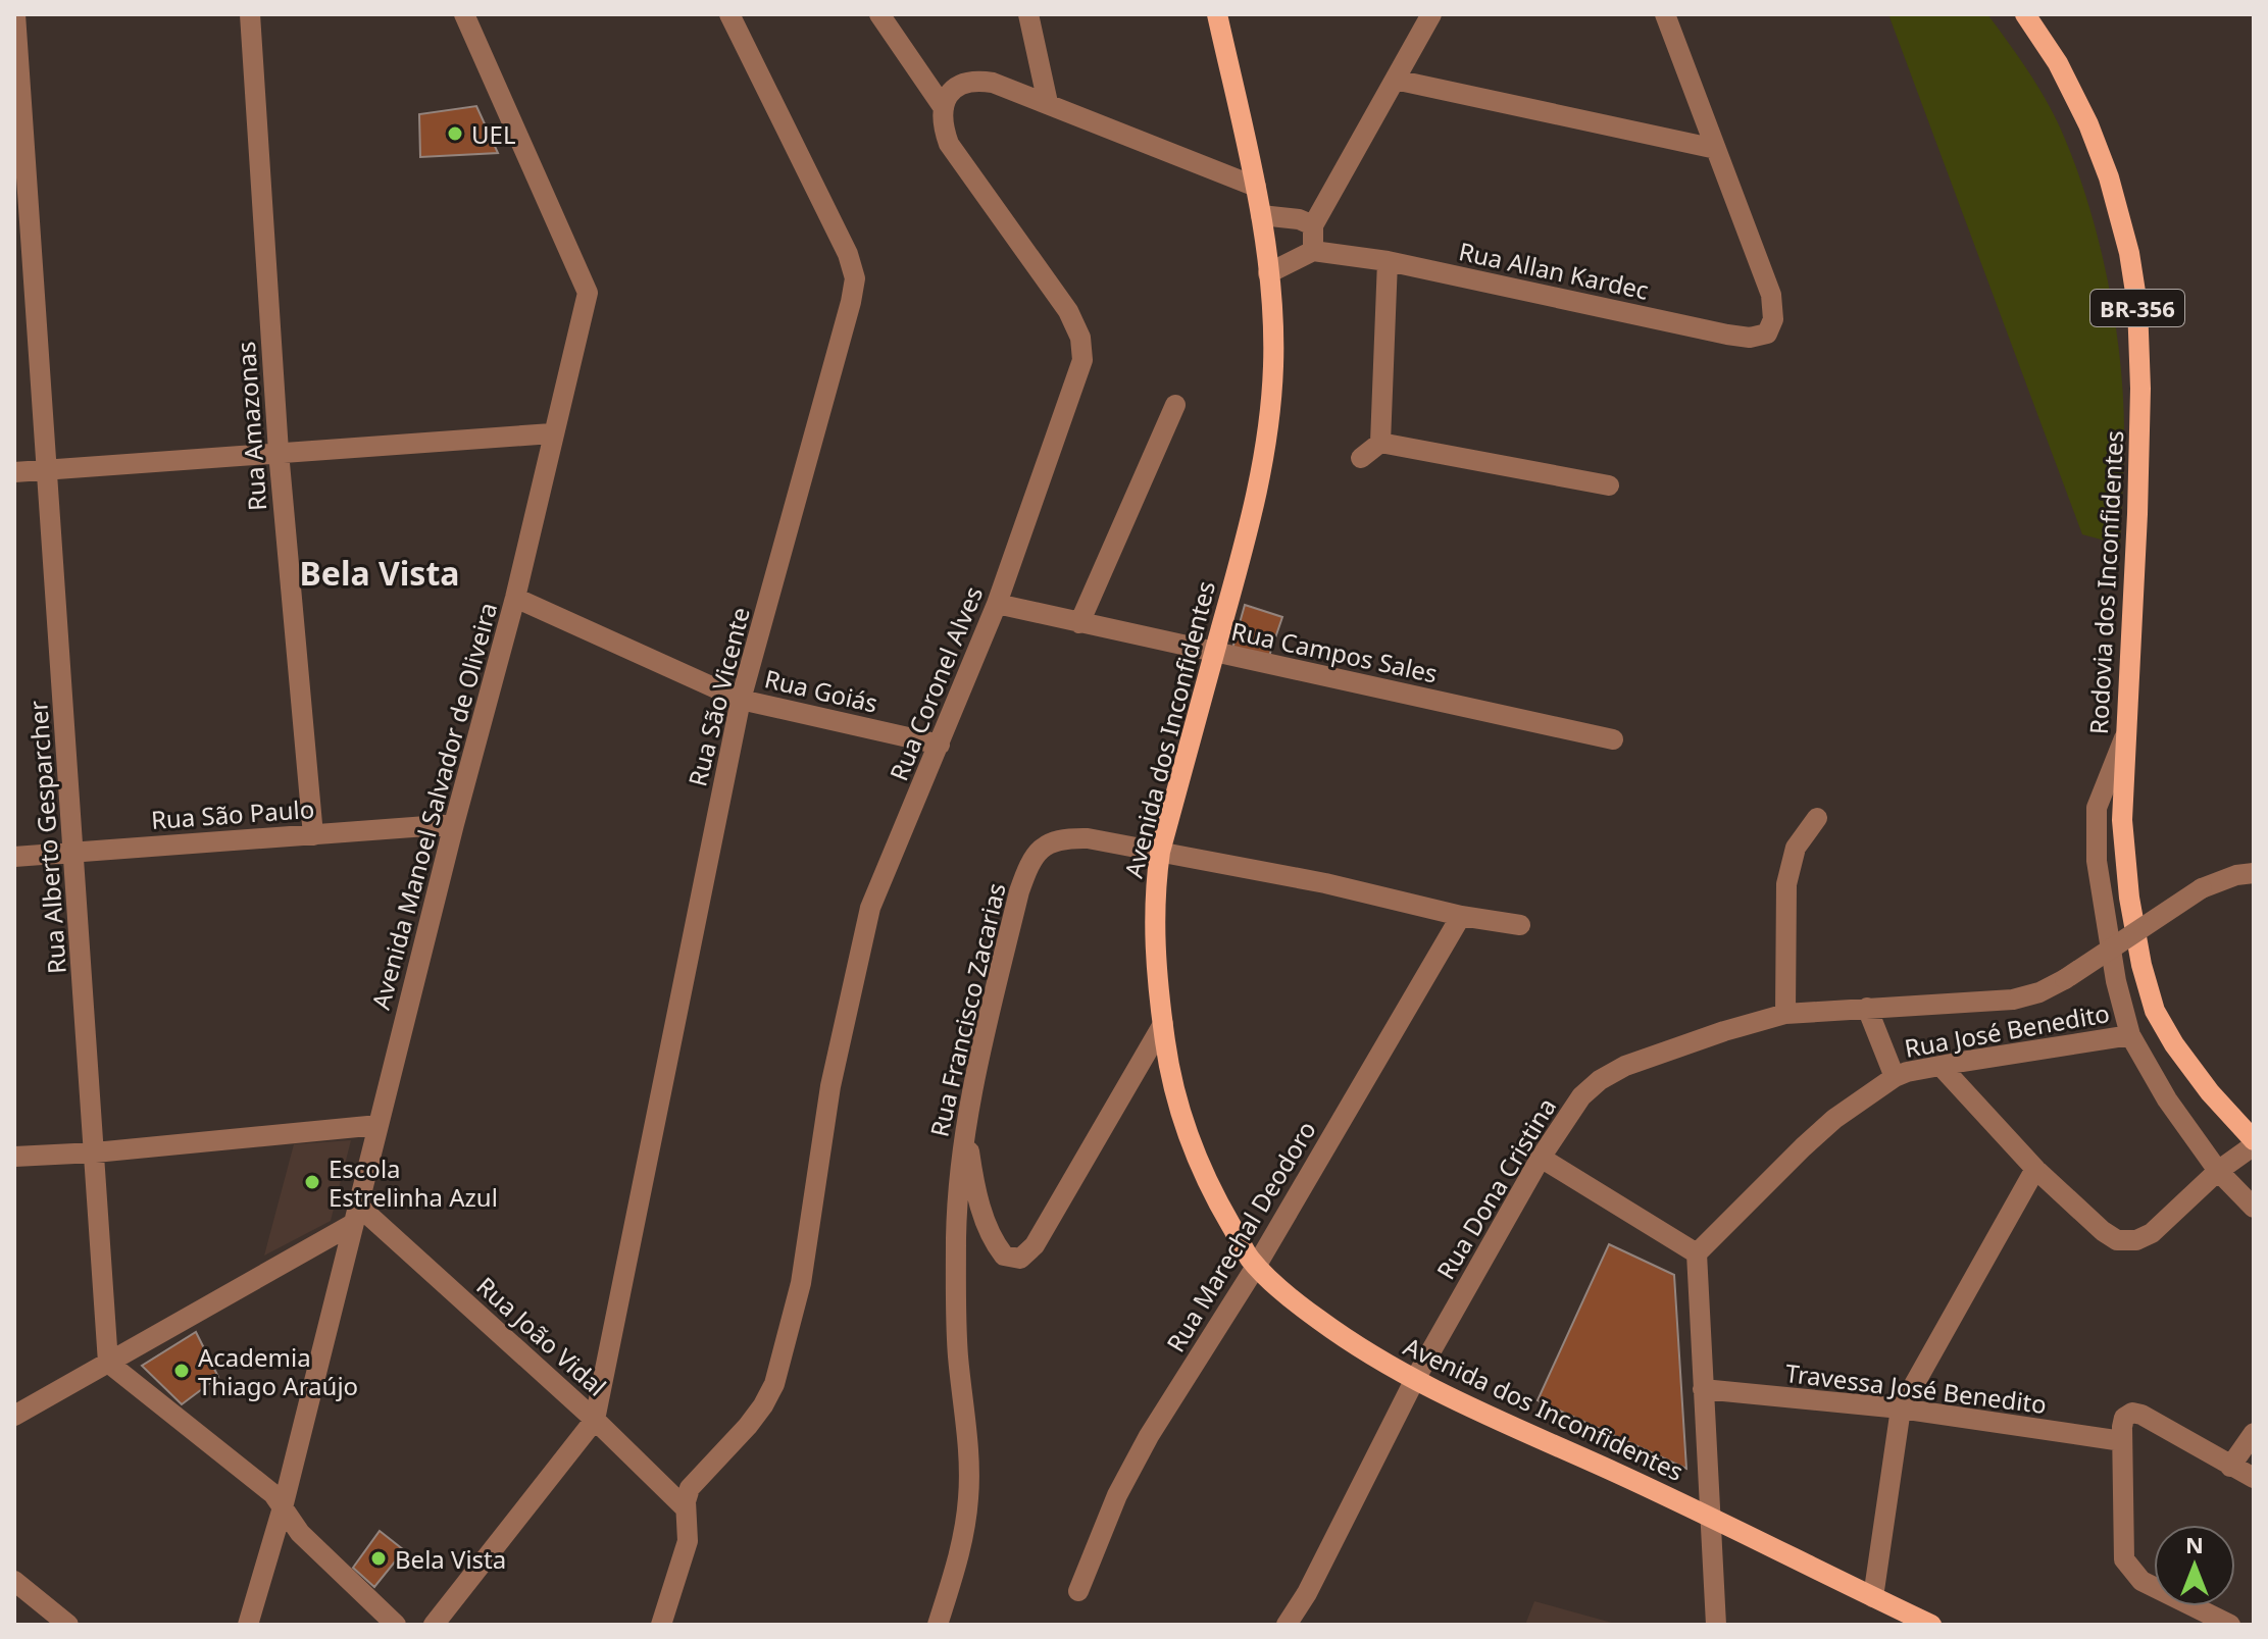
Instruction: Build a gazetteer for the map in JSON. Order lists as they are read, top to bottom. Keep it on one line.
{"streets":{"main road":["BR-356","Rodovia dos Inconfidentes","Avenida dos Inconfidentes"],"street":["Rua Allan Kardec","Rua Amazonas","Rua Campos Sales","Rua Coronel Alves","Rua Goiás","Rua São Vicente","Avenida Manoel Salvador de Oliveira","Rua São Paulo","Rua Alberto Gesparcher","Rua Francisco Zacarias","Rua José Benedito","Rua Dona Cristina","Rua Marechal Deodoro","Rua João Vidal","Travessa José Benedito"]},"crossings":[["Rua Amazonas","Rua São Paulo"],["Rua Campos Sales","Rua Coronel Alves"],["Rua Campos Sales","Avenida dos Inconfidentes"],["Rua Coronel Alves","Rua Goiás"],["Rua Coronel Alves","Rua João Vidal"],["Rua Goiás","Rua São Vicente"],["Rua Goiás","Avenida Manoel Salvador de Oliveira"],["Rua São Vicente","Rua João Vidal"],["Avenida dos Inconfidentes","Rua Francisco Zacarias"],["Avenida dos Inconfidentes","Rua Dona Cristina"],["Avenida dos Inconfidentes","Rua Marechal Deodoro"],["Avenida Manoel Salvador de Oliveira","Rua São Paulo"],["Avenida Manoel Salvador de Oliveira","Rua João Vidal"],["Rua São Paulo","Rua Alberto Gesparcher"],["Rua Francisco Zacarias","Rua Marechal Deodoro"]],"districts":["Bela Vista"],"places":["UEL","Escola Estrelinha Azul","Academia Thiago Araújo","Bela Vista"],"north":"top"}
